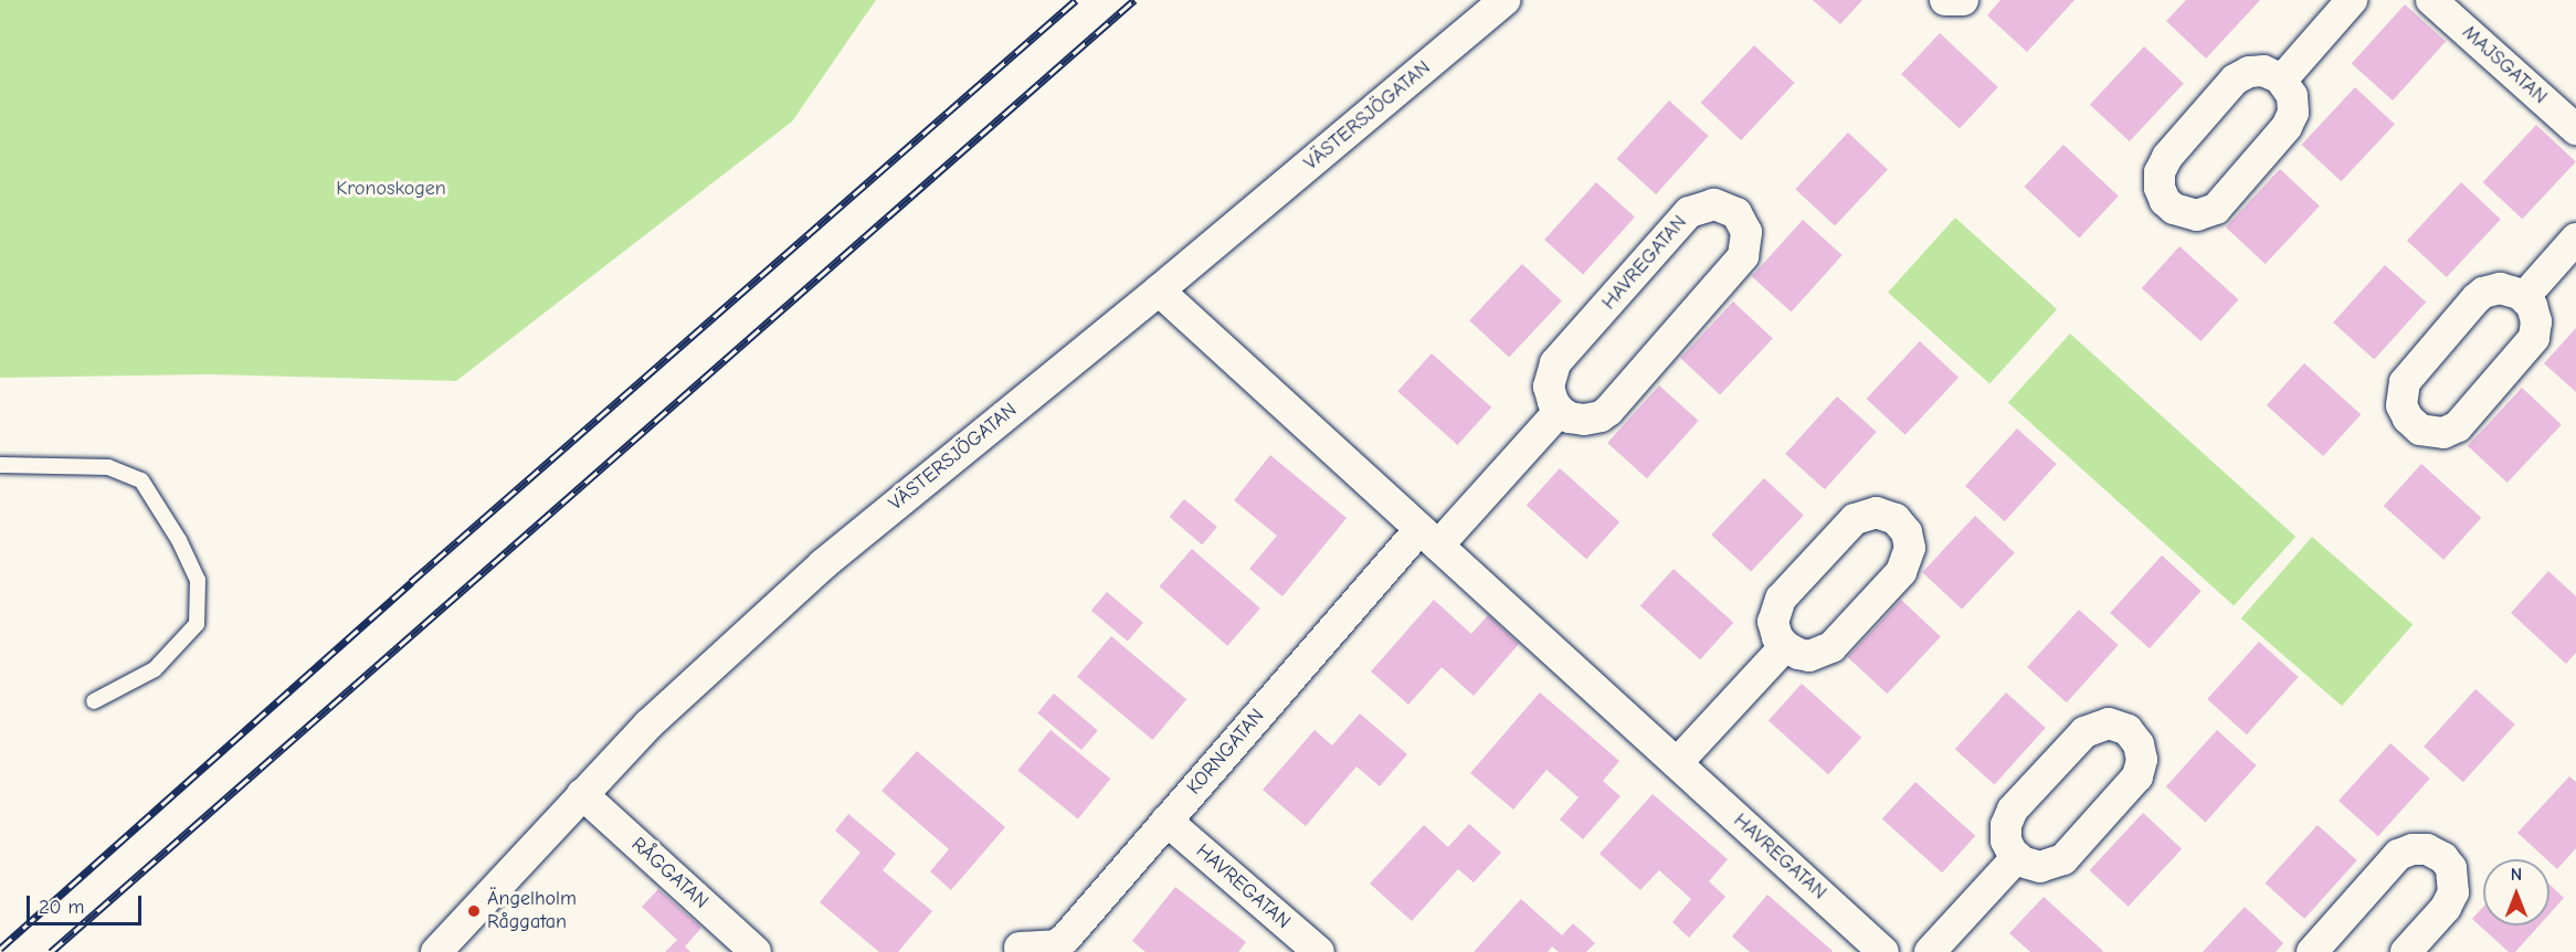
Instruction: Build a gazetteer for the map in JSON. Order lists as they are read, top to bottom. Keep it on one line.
{"streets":{"street":["MAJSGATAN","VÄSTERSJÖGATAN","HAVREGATAN","KORNGATAN","RÅGGATAN"]},"crossings":[["VÄSTERSJÖGATAN","HAVREGATAN"],["VÄSTERSJÖGATAN","RÅGGATAN"],["HAVREGATAN","KORNGATAN"]],"parks":["Kronoskogen"],"places":["Ängelholm Råggatan"],"scale_bar":"20 m","north":"top"}
